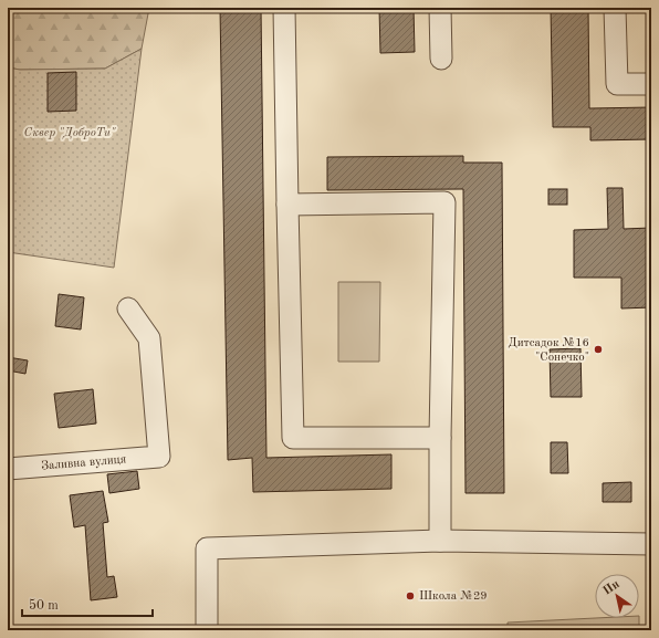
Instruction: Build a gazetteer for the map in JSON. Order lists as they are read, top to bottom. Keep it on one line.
{"streets":{"street":["Заливна вулиця"]},"parks":["Сквер \"ДоброТи\""],"places":["Дитсадок №16 \"Сонечко\"","Школа №29"],"scale_bar":"50 m","north":"top left"}
